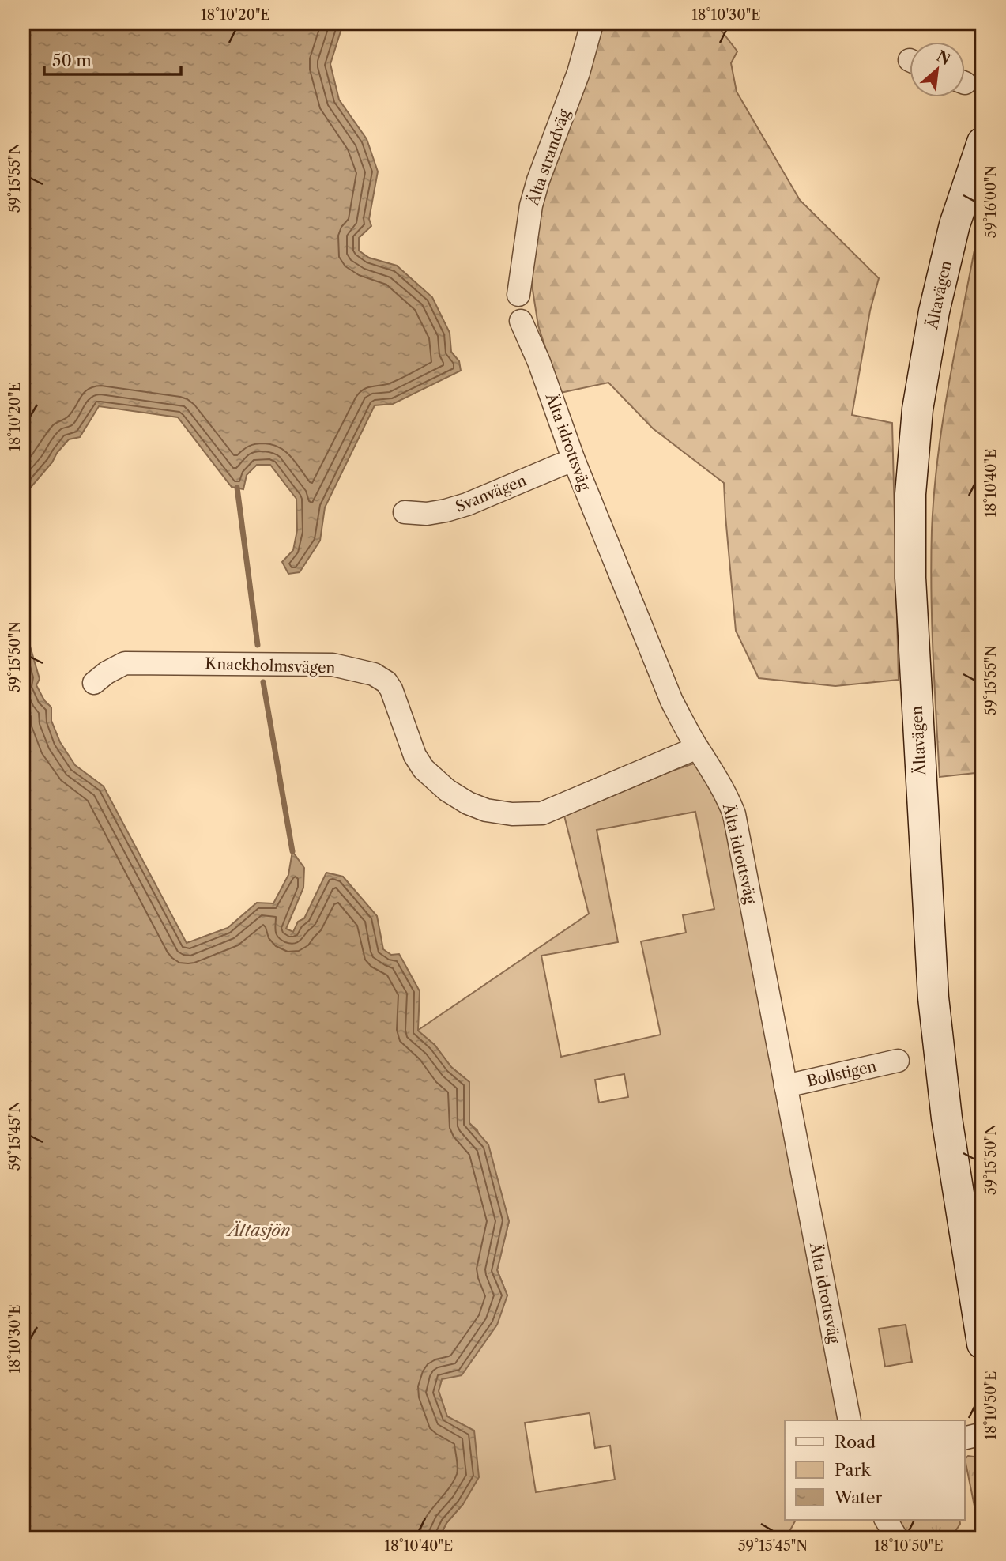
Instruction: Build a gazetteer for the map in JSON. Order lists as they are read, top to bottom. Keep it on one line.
{"streets":{"main road":["Ältavägen"],"street":["Älta strandväg","Älta idrottsväg","Svanvägen","Knackholmsvägen","Bollstigen"]},"crossings":[["Älta idrottsväg","Svanvägen"],["Älta idrottsväg","Knackholmsvägen"],["Älta idrottsväg","Bollstigen"]],"water":["Ältasjön"],"legend":["Road","Park","Water"],"scale_bar":"50 m","north":"top right","coordinates":["18°10'20\"E","18°10'30\"E","59°15'55\"N","59°16'00\"N","18°10'40\"E","59°15'50\"N","59°15'45\"N","18°10'50\"E"]}
